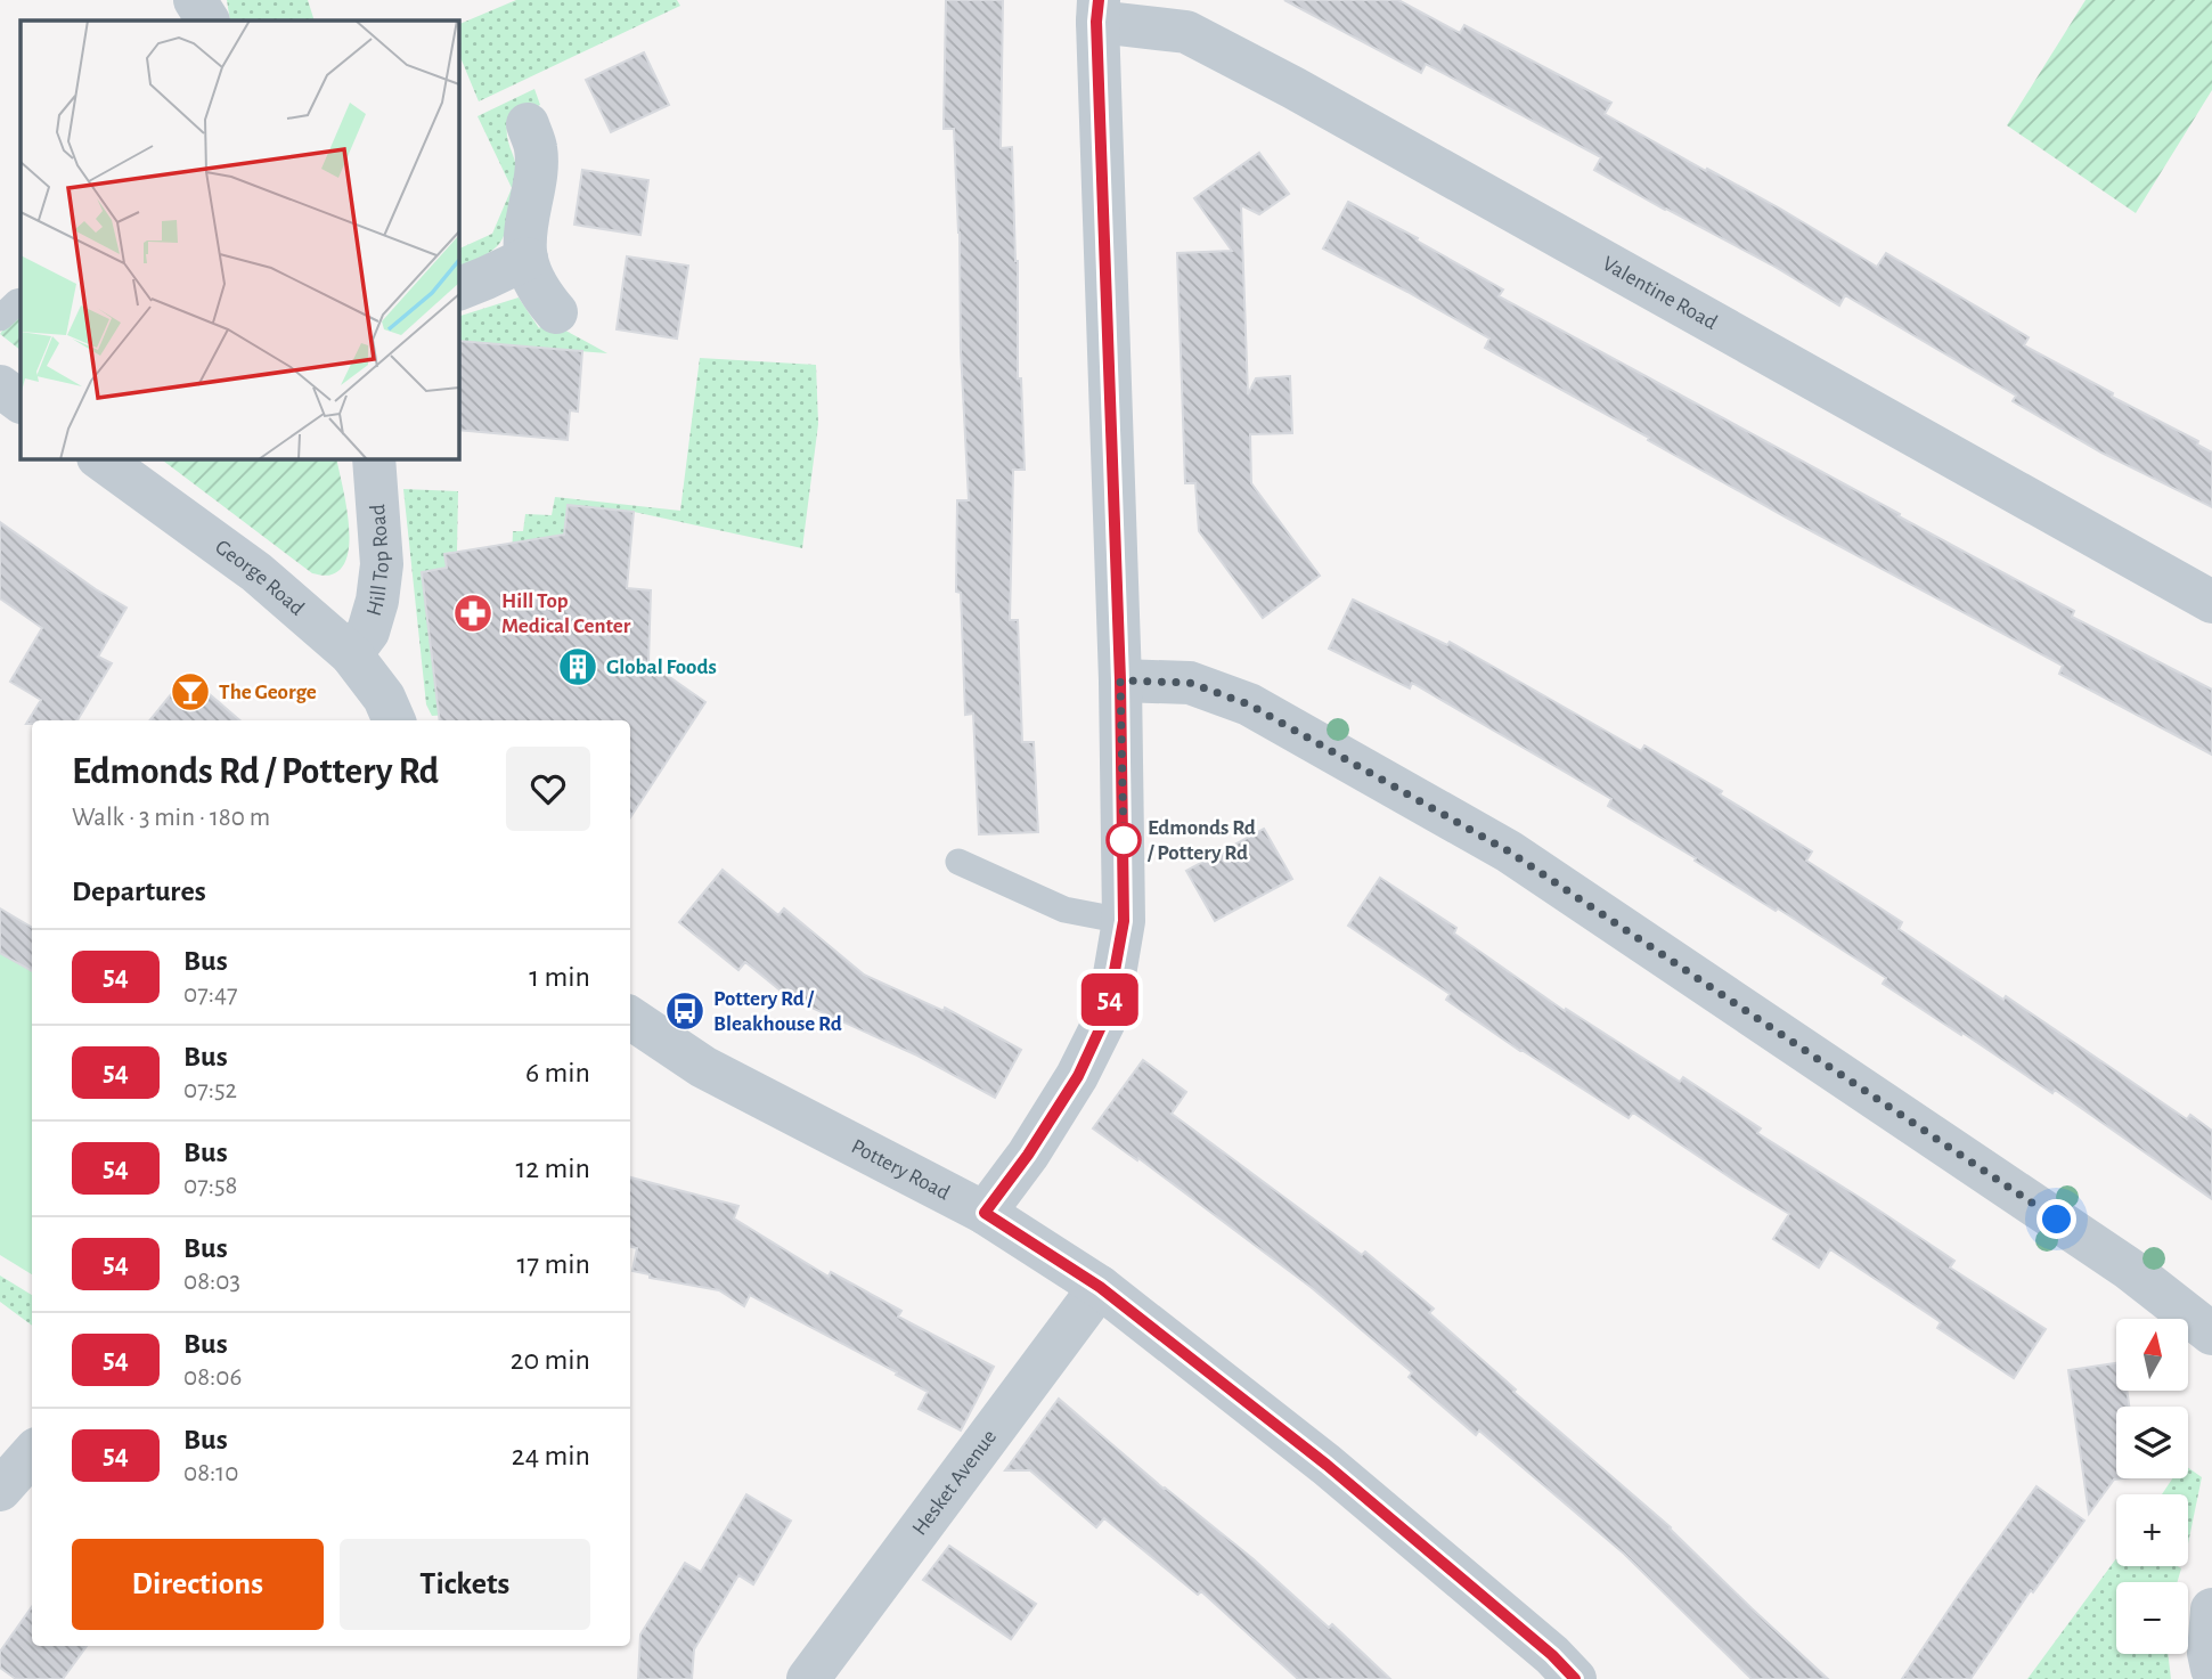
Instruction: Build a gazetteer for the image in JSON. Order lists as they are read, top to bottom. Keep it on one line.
{"streets":{"street":["Valentine Road","Hill Top Road","George Road","Pottery Road","Hesket Avenue"]},"crossings":[["Hill Top Road","George Road"],["Pottery Road","Hesket Avenue"]],"places":{"pharmacy":["Hill Top Medical Center"],"building":["Global Foods"],"bar":["The George"],"other":["Edmonds Rd / Pottery Rd"],"bus stop":["Pottery Rd / Bleakhouse Rd"]},"lines":["bus line 54"],"north":"top","page":{"on_map":"54","heading":[["Edmonds Rd / Pottery Rd","Walk · 3 min · 180 m"],"Departures"],"list":[{"mark":"54","name":"Bus","note":"07:47","value":"1 min"},{"mark":"54","name":"Bus","note":"07:52","value":"6 min"},{"mark":"54","name":"Bus","note":"07:58","value":"12 min"},{"mark":"54","name":"Bus","note":"08:03","value":"17 min"},{"mark":"54","name":"Bus","note":"08:06","value":"20 min"},{"mark":"54","name":"Bus","note":"08:10","value":"24 min"}],"map_buttons":["+","−"],"buttons":["Directions","Tickets"]}}
